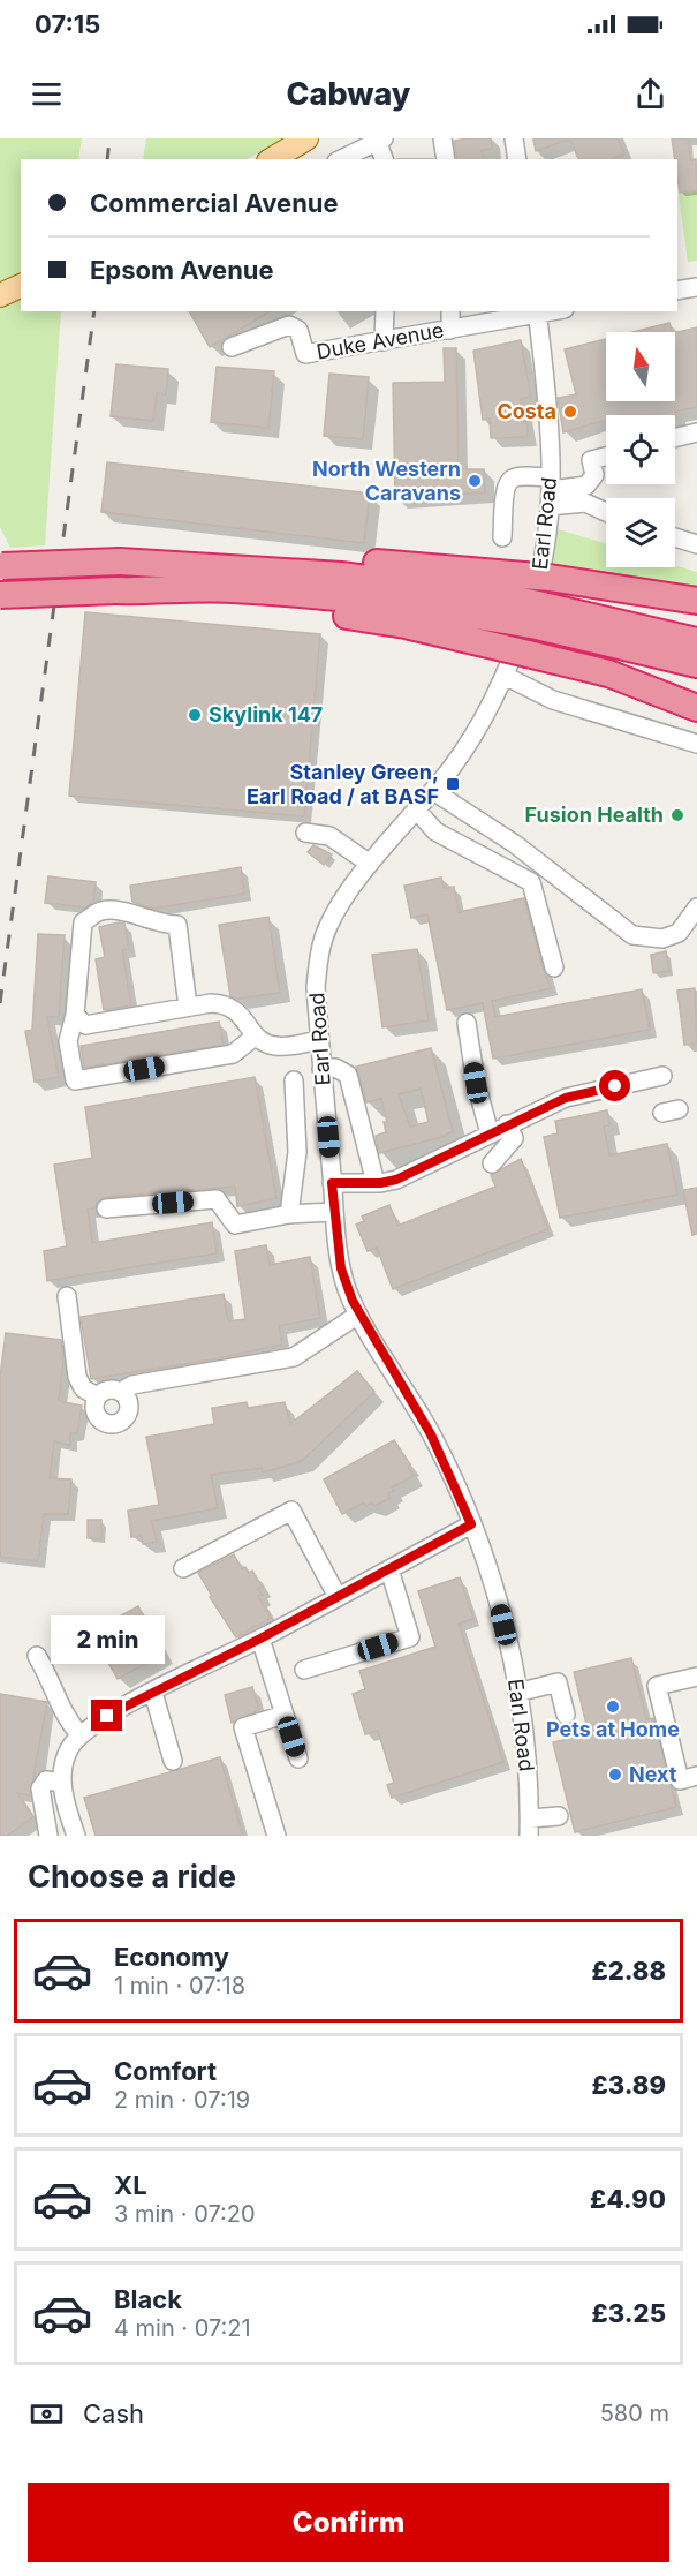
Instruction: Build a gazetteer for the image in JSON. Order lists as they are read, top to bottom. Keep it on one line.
{"streets":{"street":["Duke Avenue","Earl Road"]},"crossings":[["Duke Avenue","Earl Road"]],"places":{"other":["Costa","North Western Caravans","Skylink 147","Fusion Health","Pets at Home","Next"],"transit":["Stanley Green, Earl Road / at BASF"]},"north":"top","page":{"status":"07:15","header":"Cabway","banner":["Commercial Avenue","Epsom Avenue"],"bubble":"2 min","heading":"Choose a ride","list":[{"name":"Economy","note":"1 min · 07:18","value":"£2.88"},{"name":"Comfort","note":"2 min · 07:19","value":"£3.89"},{"name":"XL","note":"3 min · 07:20","value":"£4.90"},{"name":"Black","note":"4 min · 07:21","value":"£3.25"}],"pay":["Cash","580 m"],"buttons":"Confirm"}}
